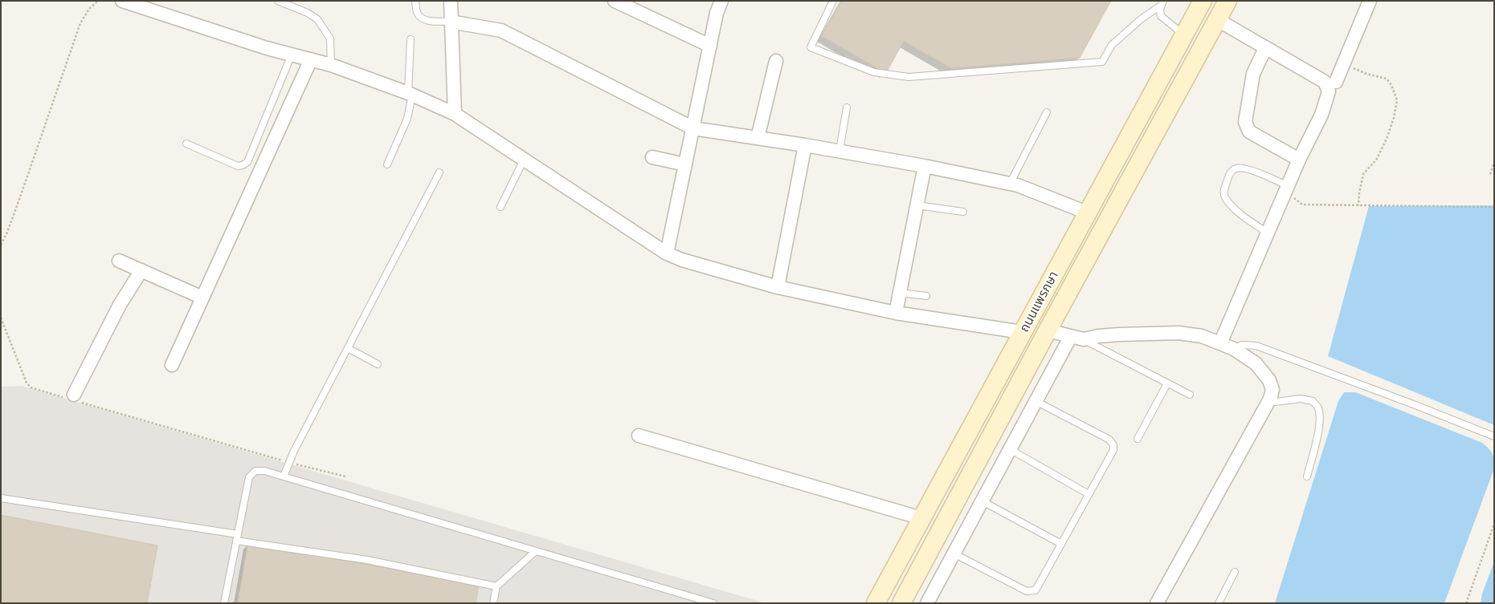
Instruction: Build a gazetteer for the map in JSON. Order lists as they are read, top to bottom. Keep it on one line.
{"streets":{"main road":["ถนนแพรกษา"]}}
